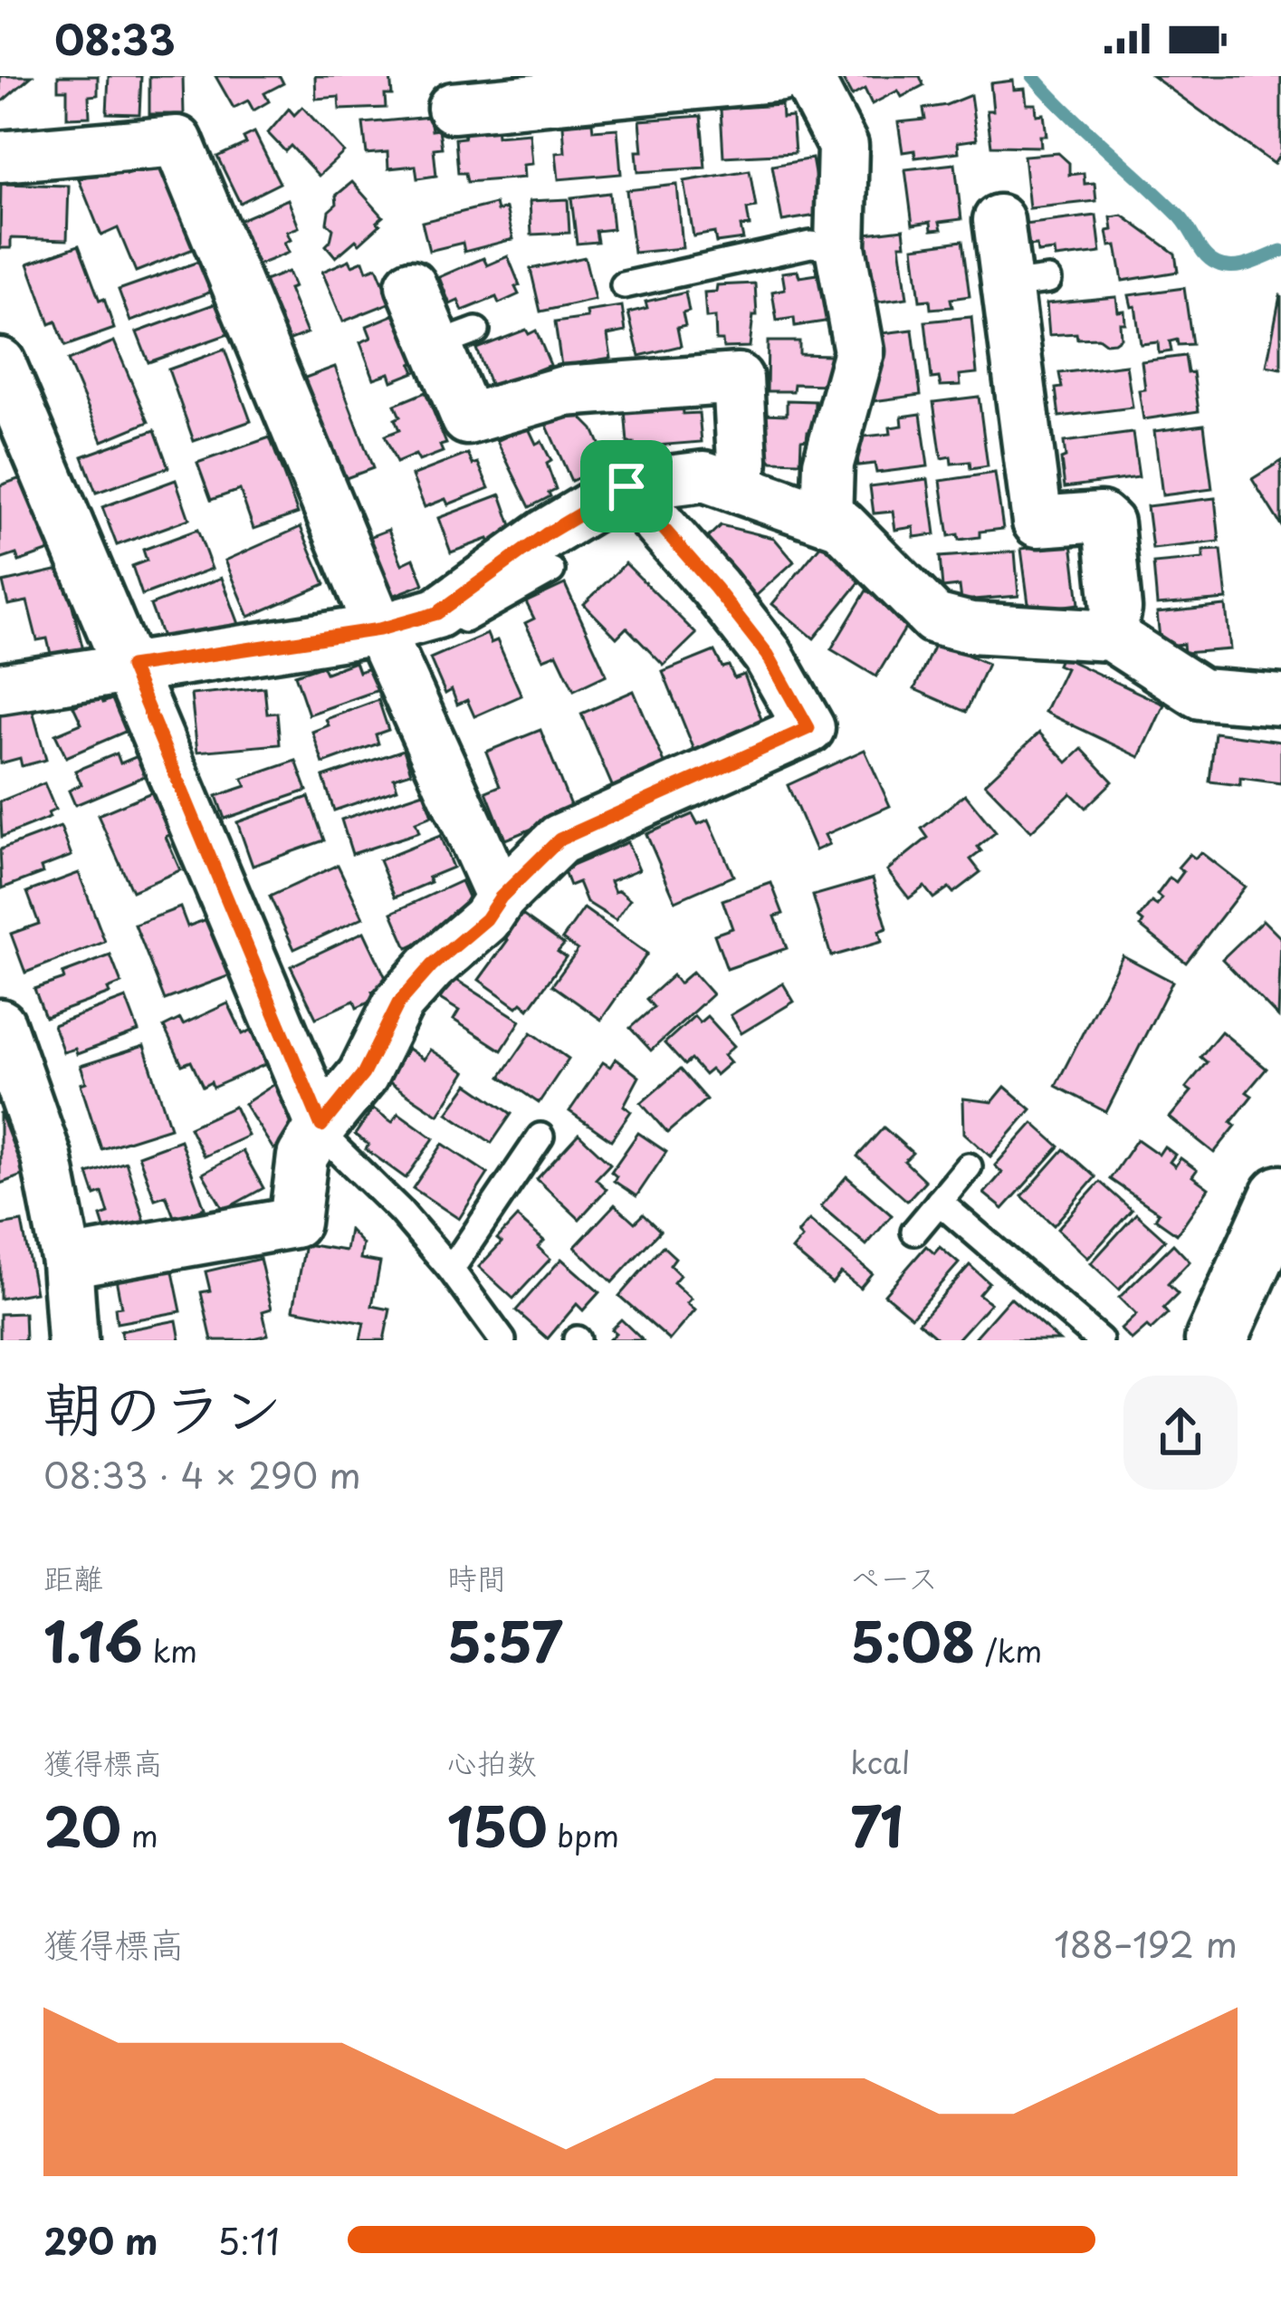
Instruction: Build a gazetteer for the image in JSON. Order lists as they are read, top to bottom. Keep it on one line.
{"page":{"status":"08:33","heading":["朝のラン","08:33 · 4 × 290 m"],"stats":[["距離","1.16 km"],["時間","5:57"],["ペース","5:08 /km"],["獲得標高","20 m"],["心拍数","150 bpm"],["kcal","71"]],"chart":["獲得標高","188–192 m"],"list":[{"name":"290 m","note":"5:11"}]}}
